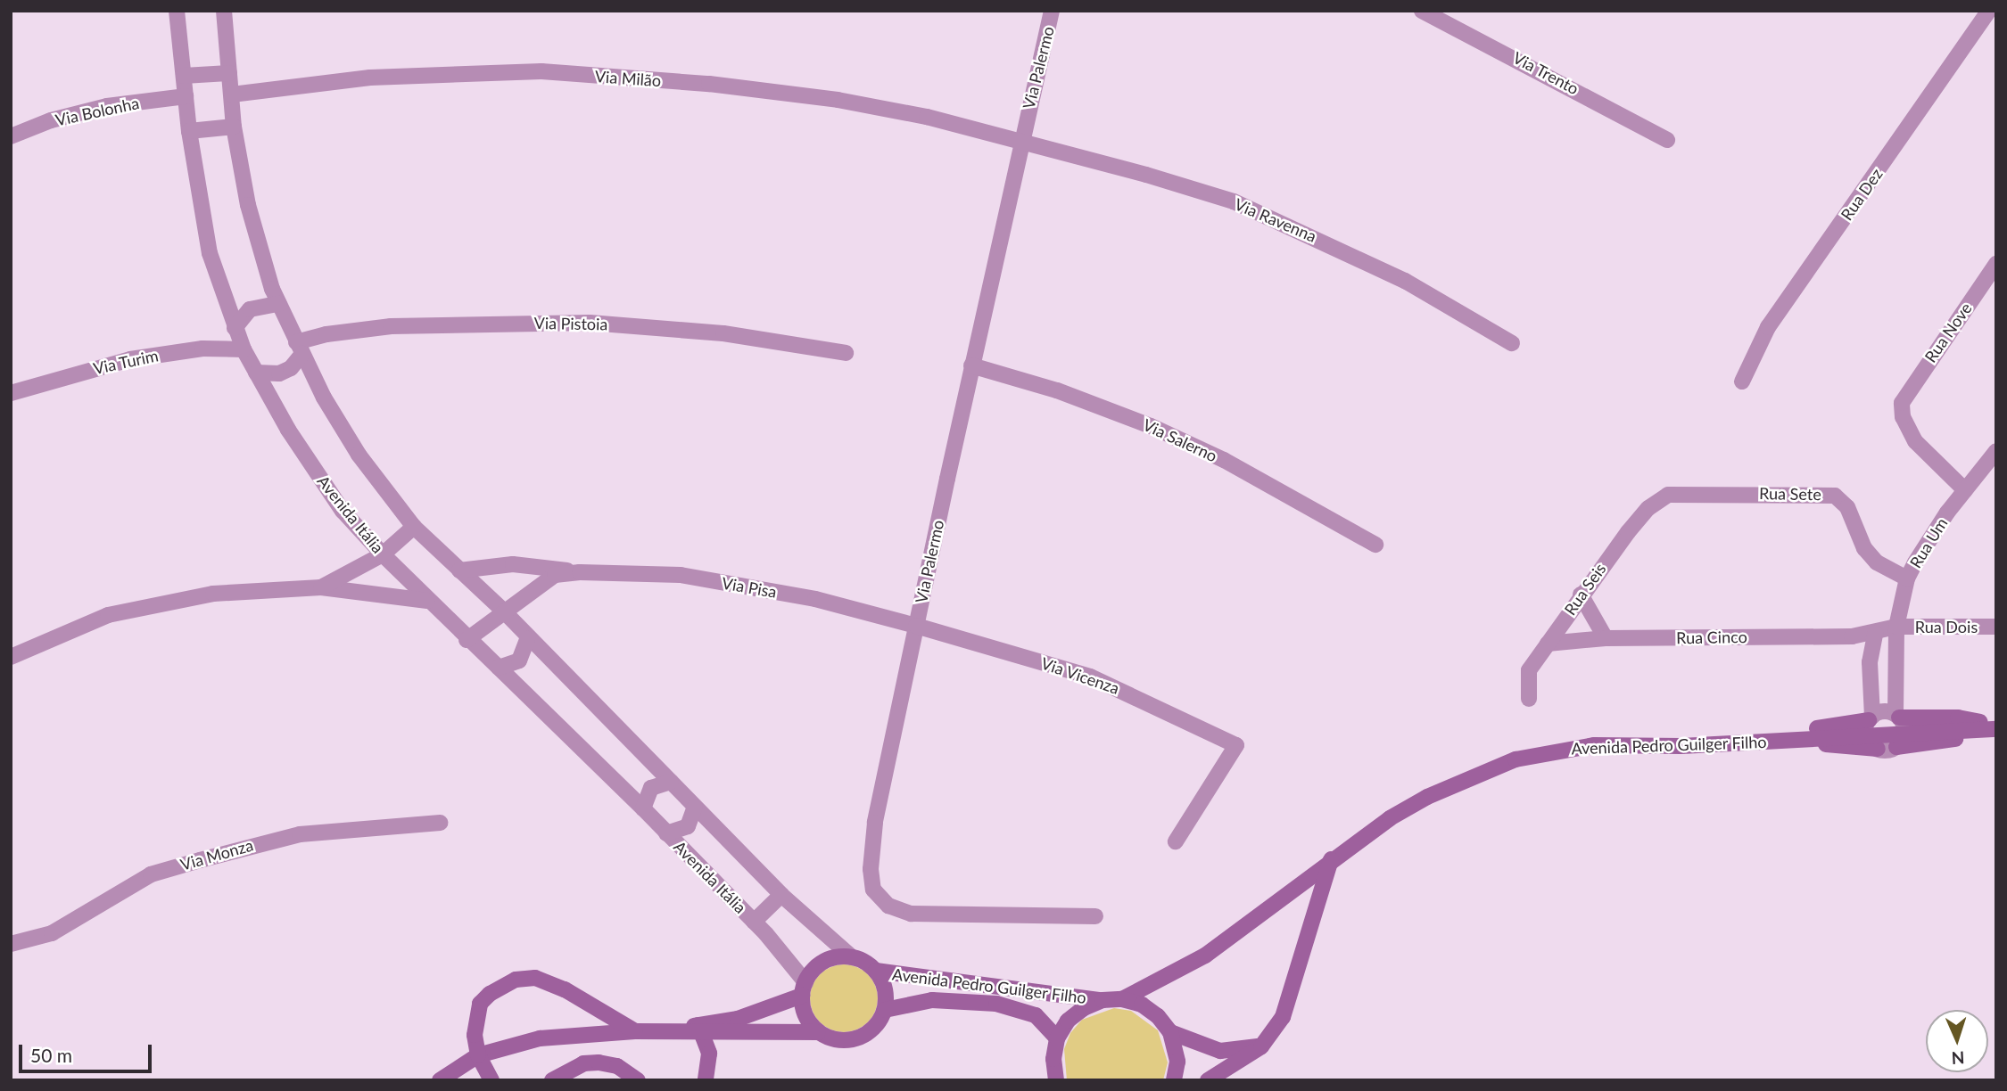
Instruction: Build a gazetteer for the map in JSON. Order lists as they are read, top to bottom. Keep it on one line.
{"streets":{"main road":["Avenida Pedro Guilger Filho"],"street":["Via Palermo","Via Trento","Via Milão","Via Bolonha","Rua Dez","Via Ravenna","Via Pistoia","Rua Nove","Via Turim","Via Salerno","Rua Sete","Avenida Itália","Rua Um","Via Pisa","Rua Seis","Rua Dois","Rua Cinco","Via Vicenza","Via Monza"]},"crossings":[["Via Palermo","Via Milão"],["Via Palermo","Via Ravenna"],["Via Palermo","Via Salerno"],["Via Palermo","Via Pisa"],["Via Palermo","Via Vicenza"],["Via Milão","Via Ravenna"],["Via Bolonha","Avenida Itália"],["Via Pistoia","Via Turim"],["Via Pistoia","Avenida Itália"],["Rua Nove","Rua Um"],["Via Turim","Avenida Itália"],["Rua Sete","Rua Um"],["Rua Sete","Rua Seis"],["Avenida Itália","Avenida Pedro Guilger Filho"],["Rua Um","Rua Dois"],["Via Pisa","Via Vicenza"],["Rua Seis","Rua Cinco"]],"scale_bar":"50 m","north":"bottom"}
